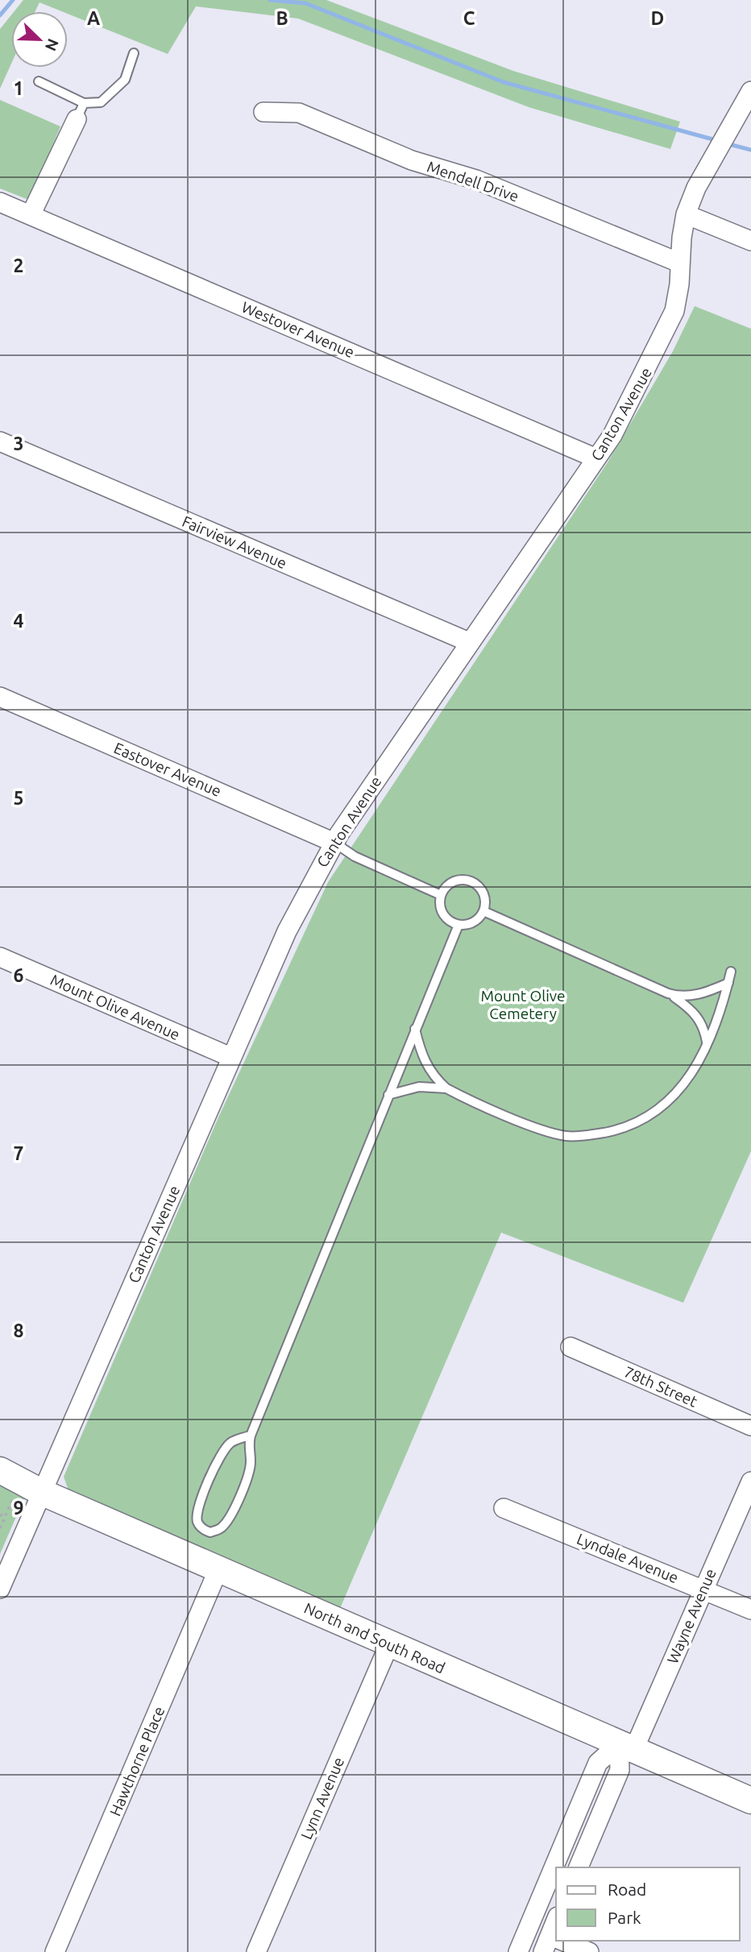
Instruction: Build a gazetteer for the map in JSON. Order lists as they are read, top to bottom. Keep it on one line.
{"streets":{"street":["Mendell Drive","Westover Avenue","Canton Avenue","Fairview Avenue","Eastover Avenue","Mount Olive Avenue","78th Street","Lyndale Avenue","Wayne Avenue","North and South Road","Hawthorne Place","Lynn Avenue"]},"crossings":[["Mendell Drive","Canton Avenue"],["Westover Avenue","Canton Avenue"],["Canton Avenue","Fairview Avenue"],["Canton Avenue","Eastover Avenue"],["Canton Avenue","Mount Olive Avenue"],["Canton Avenue","North and South Road"],["Lyndale Avenue","Wayne Avenue"],["Wayne Avenue","North and South Road"],["North and South Road","Hawthorne Place"],["North and South Road","Lynn Avenue"]],"parks":["Mount Olive Cemetery"],"legend":["Road","Park"],"north":"bottom right","grid":{"columns":["A","B","C","D"],"rows":["1","2","3","4","5","6","7","8","9"]}}
